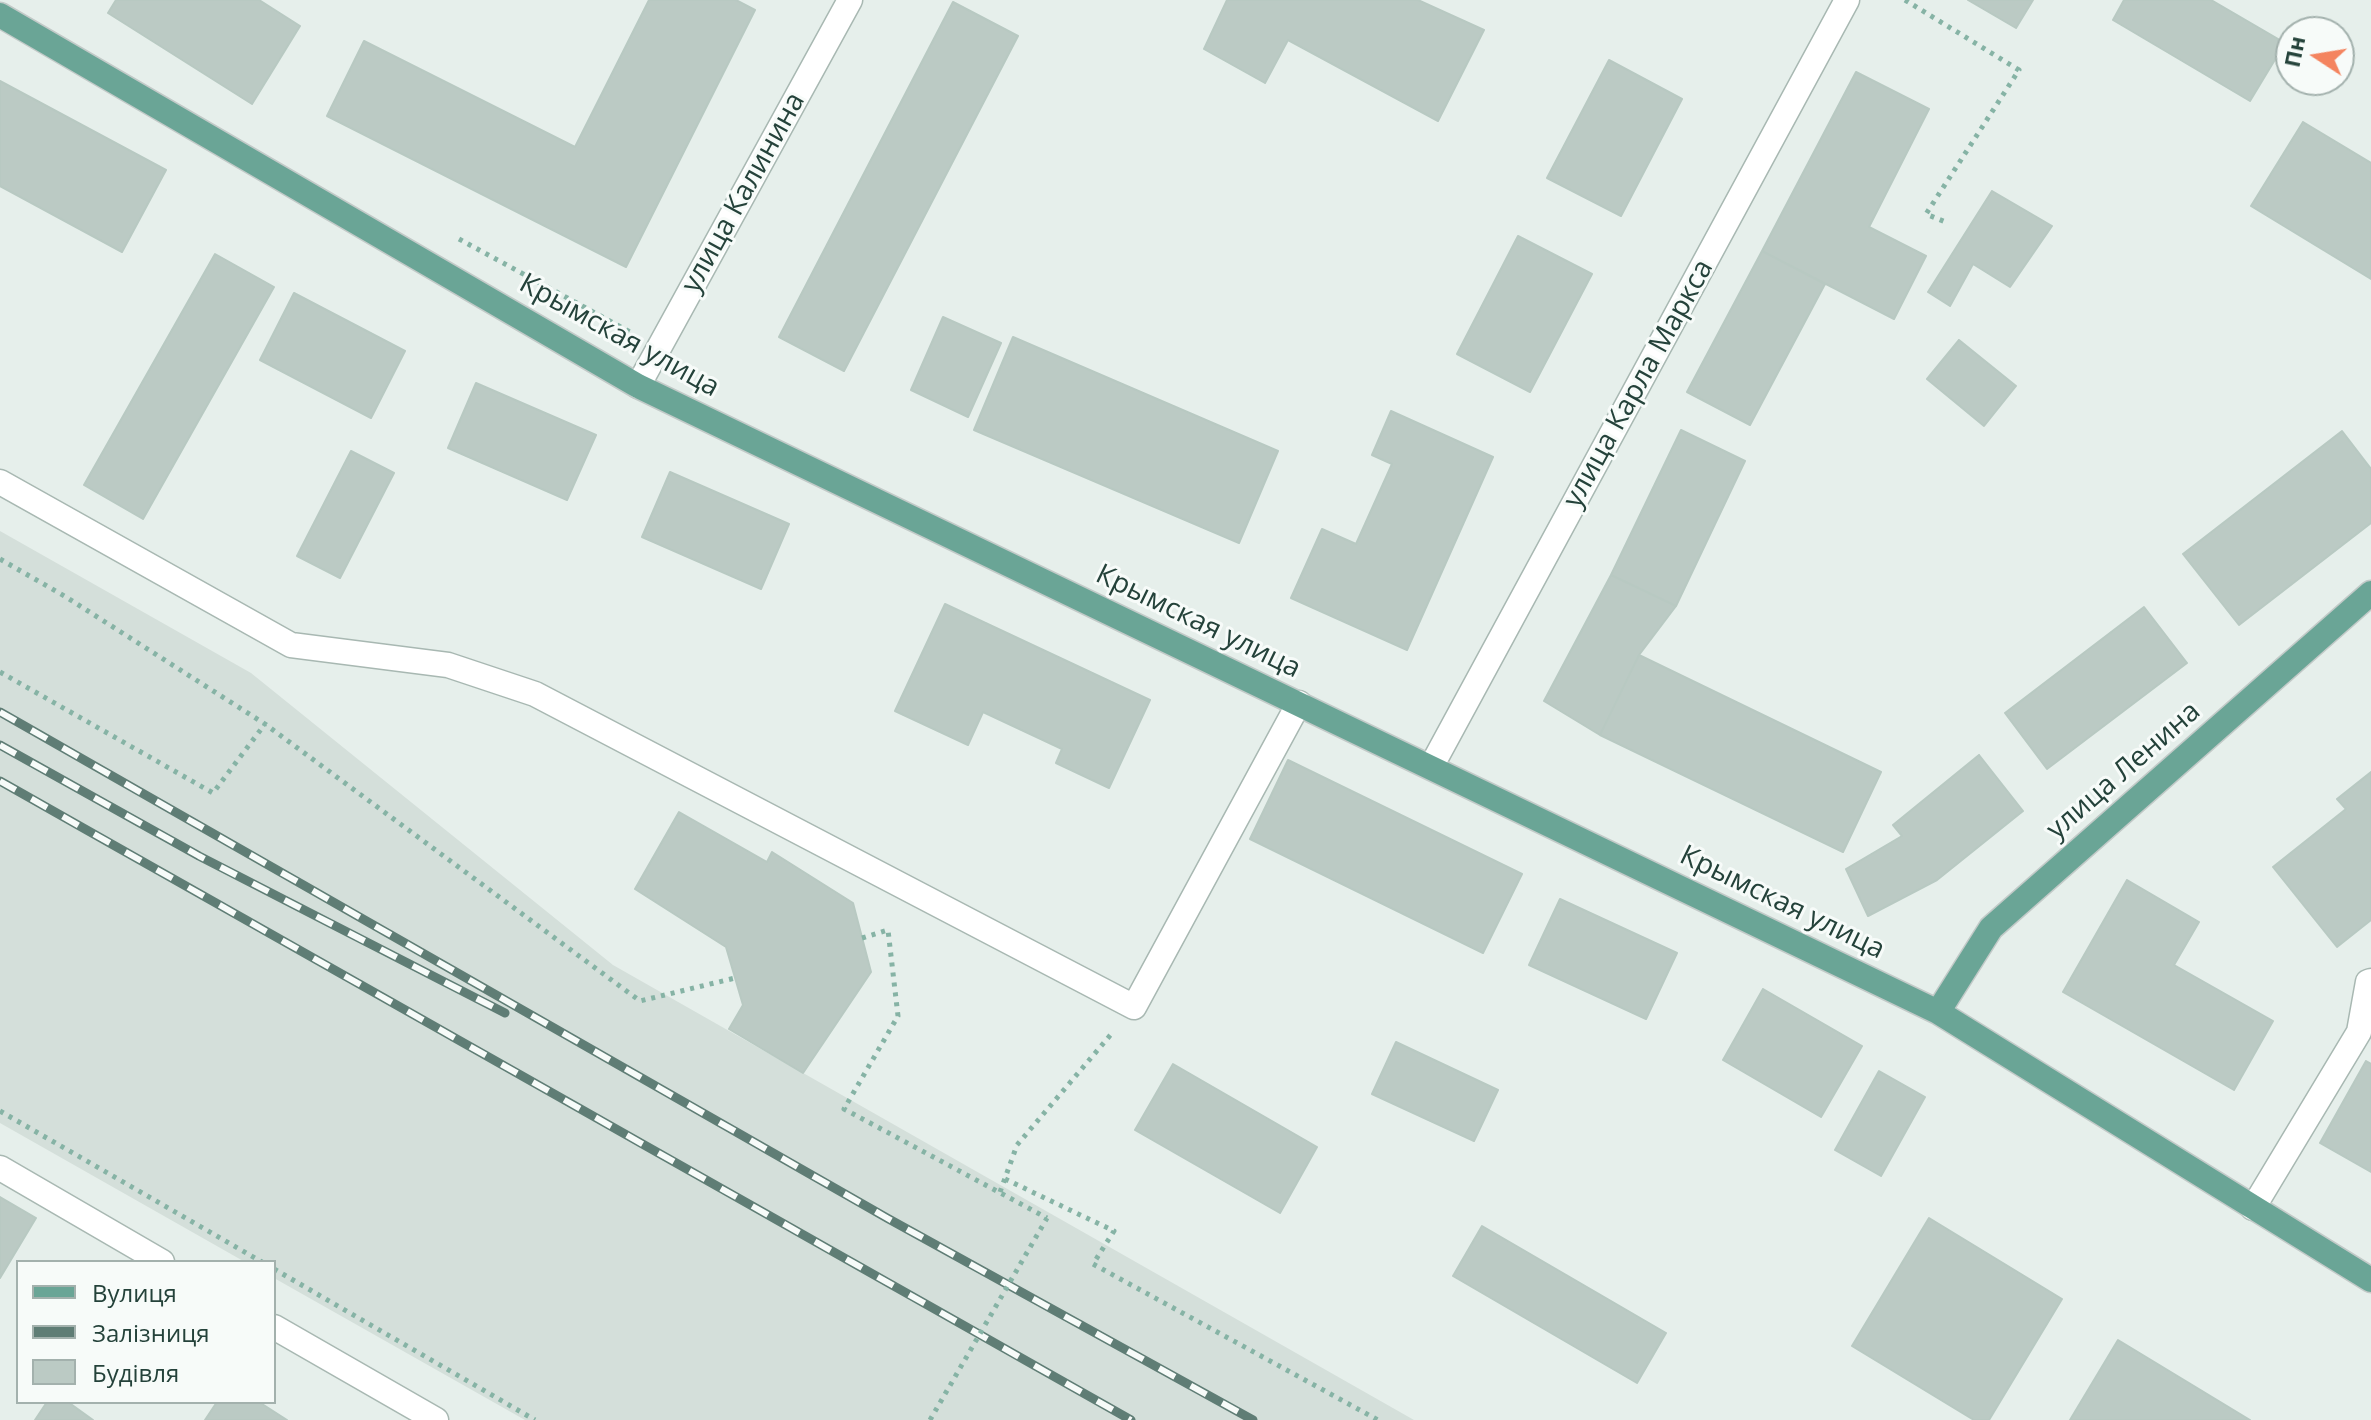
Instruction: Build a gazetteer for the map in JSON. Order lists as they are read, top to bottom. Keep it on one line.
{"streets":{"main road":["Крымская улица","улица Ленина"],"street":["улица Калинина","улица Карла Маркса"]},"crossings":[["улица Калинина","Крымская улица"],["Крымская улица","улица Карла Маркса"],["Крымская улица","улица Ленина"]],"legend":["Вулиця","Залізниця","Будівля"],"north":"left"}
